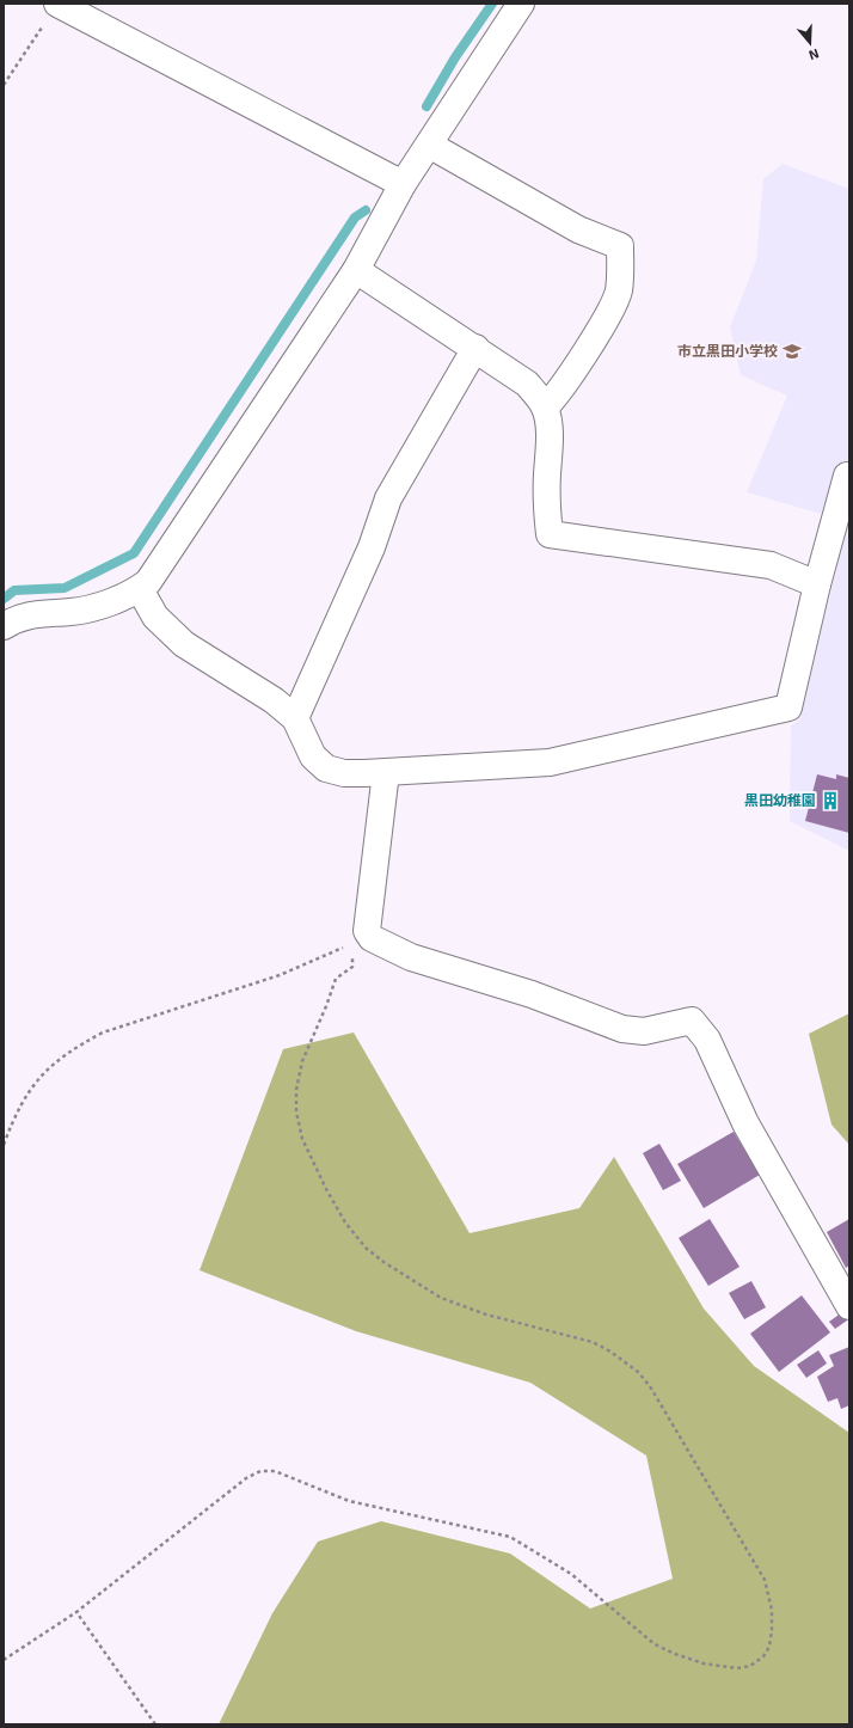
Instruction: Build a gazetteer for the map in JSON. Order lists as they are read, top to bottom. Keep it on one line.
{"places":{"school or university":["市立黒田小学校"],"building":["黒田幼稚園"]},"north":"bottom"}
